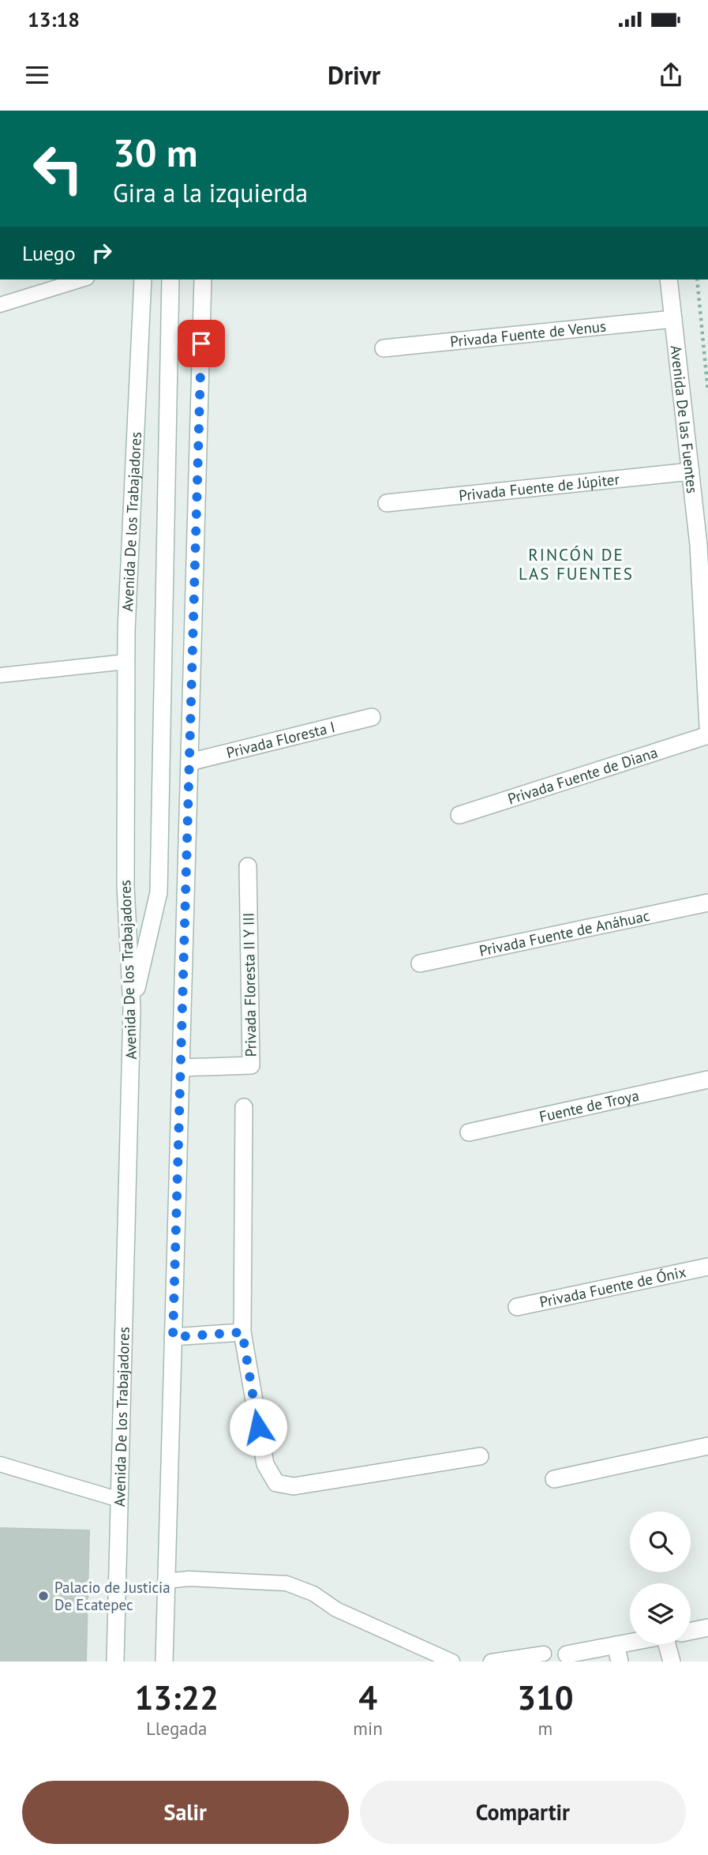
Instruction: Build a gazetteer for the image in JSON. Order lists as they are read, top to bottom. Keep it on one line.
{"streets":{"main road":["Privada Fuente de Venus","Avenida De las Fuentes","Privada Fuente de Júpiter","Avenida De los Trabajadores","Privada Floresta I","Privada Fuente de Diana","Privada Fuente de Anáhuac","Privada Floresta II Y III","Fuente de Troya","Privada Fuente de Ónix"]},"crossings":[["Privada Fuente de Venus","Avenida De las Fuentes"],["Avenida De las Fuentes","Privada Fuente de Júpiter"]],"districts":["RINCÓN DE LAS FUENTES"],"places":["Palacio de Justicia De Ecatepec"],"page":{"status":"13:18","header":"Drivr","turn":["30 m","Gira a la izquierda"],"then":"Luego","eta":["13:22","Llegada","4","min","310","m"],"buttons":["Salir","Compartir"]}}
